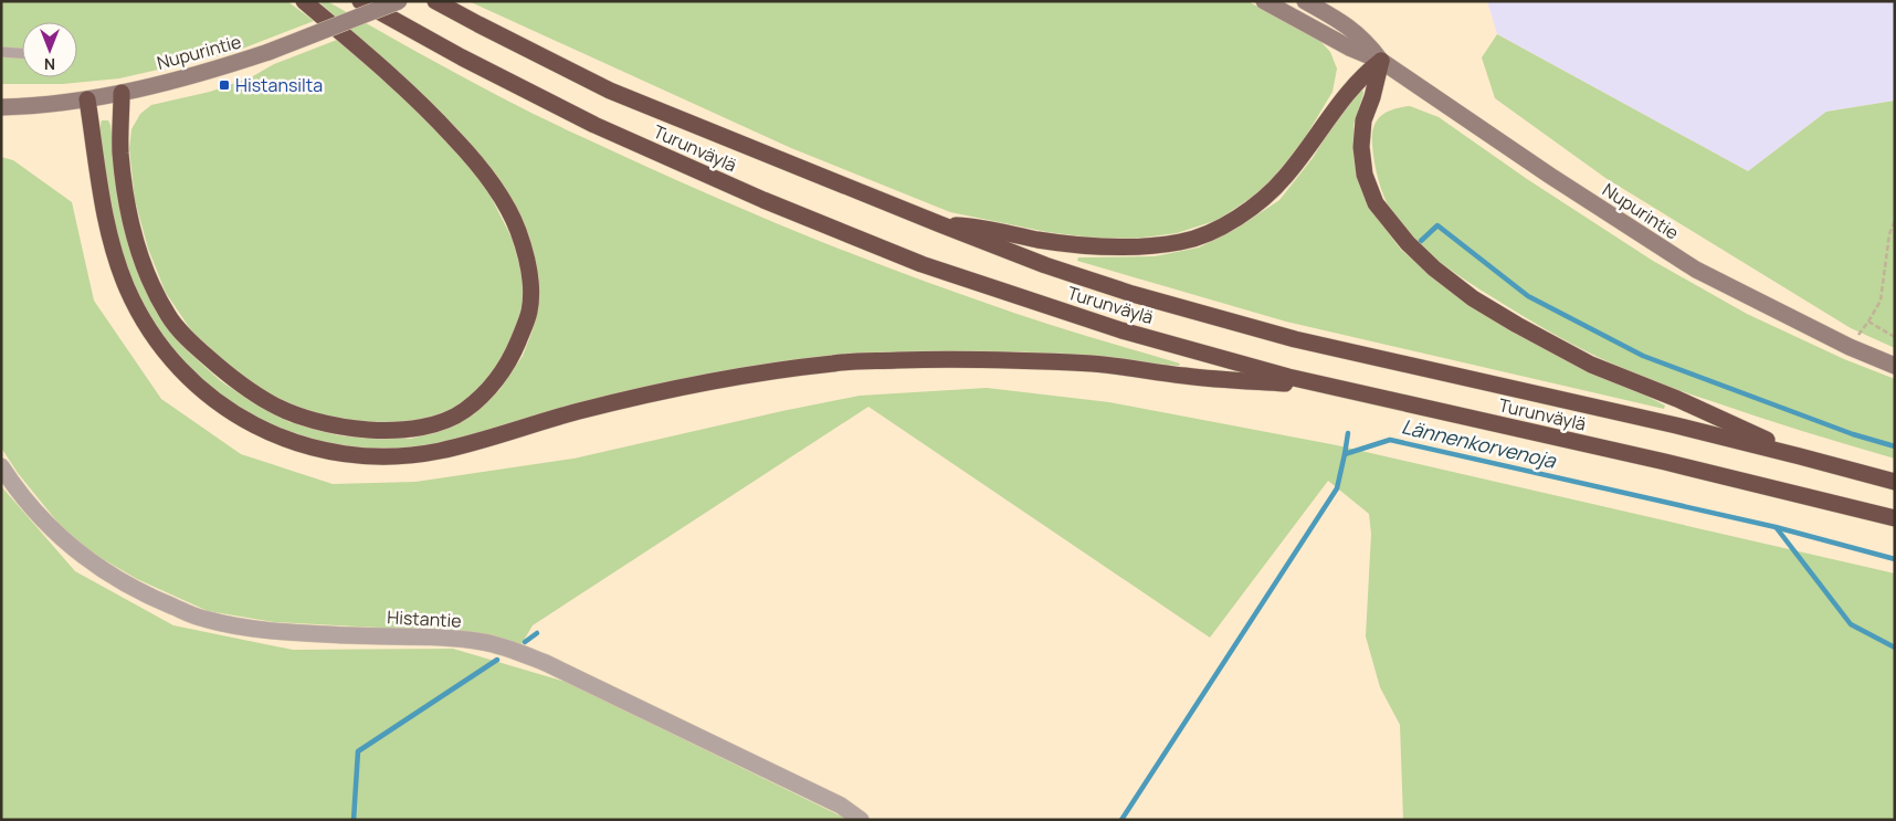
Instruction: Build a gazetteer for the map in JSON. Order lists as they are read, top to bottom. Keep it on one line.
{"streets":{"highway":["Turunväylä"],"main road":["Nupurintie"],"street":["Histantie"]},"water":["Lännenkorvenoja"],"places":{"transit":["Histansilta"]},"north":"bottom"}
